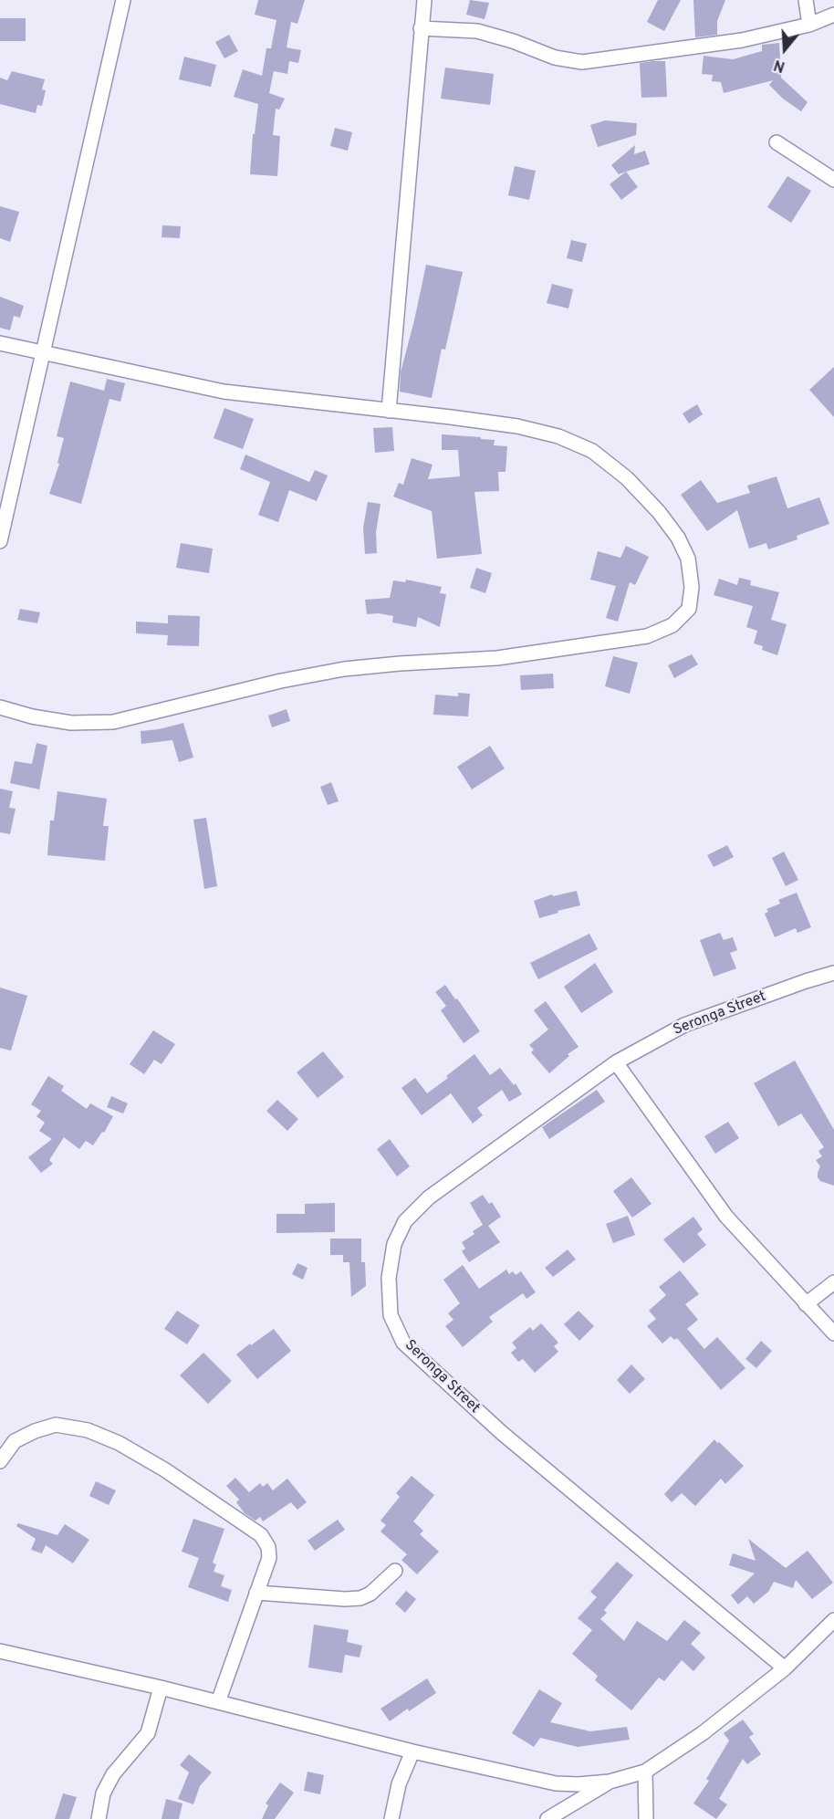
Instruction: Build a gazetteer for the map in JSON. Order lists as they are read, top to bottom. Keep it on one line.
{"streets":{"street":["Seronga Street"]},"north":"bottom"}
